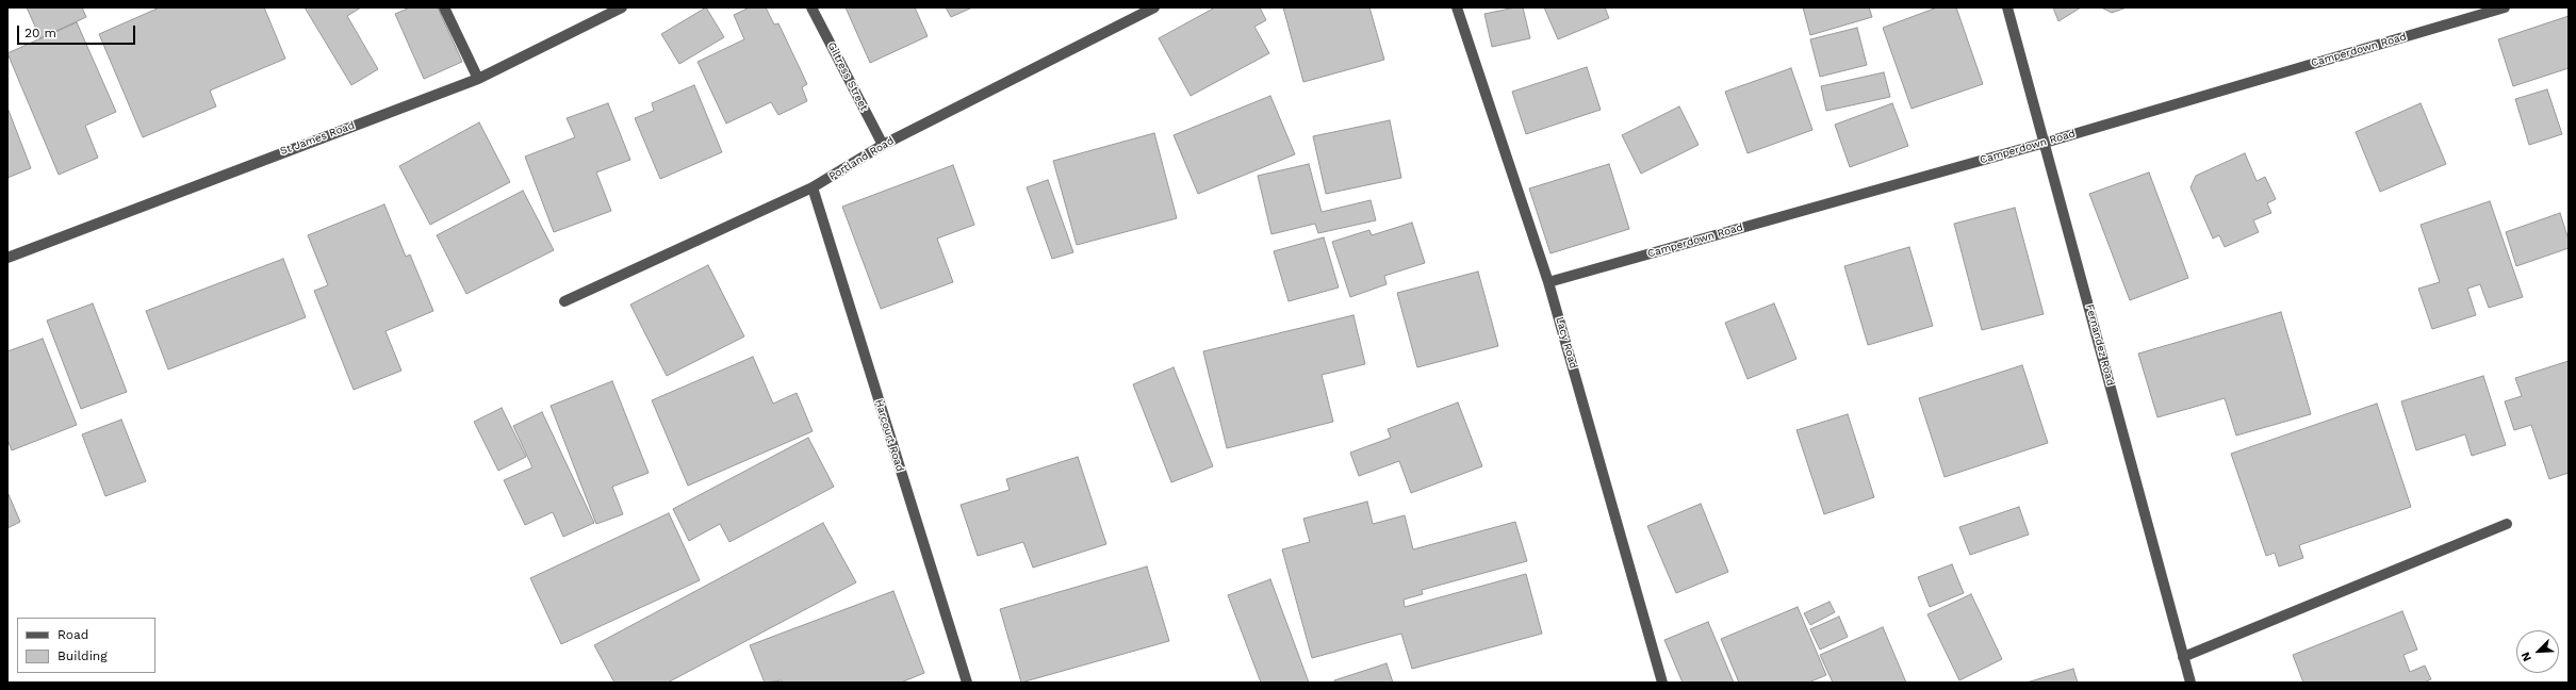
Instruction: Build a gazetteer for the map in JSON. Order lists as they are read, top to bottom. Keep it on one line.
{"streets":{"street":["Camperdown Road","Giltress Street","St James Road","Portland Road","Lacy Road","Fernandez Road","Harcourt Road"]},"crossings":[["Camperdown Road","Lacy Road"],["Camperdown Road","Fernandez Road"],["Giltress Street","Portland Road"],["Portland Road","Harcourt Road"]],"legend":["Road","Building"],"scale_bar":"20 m","north":"bottom left"}
